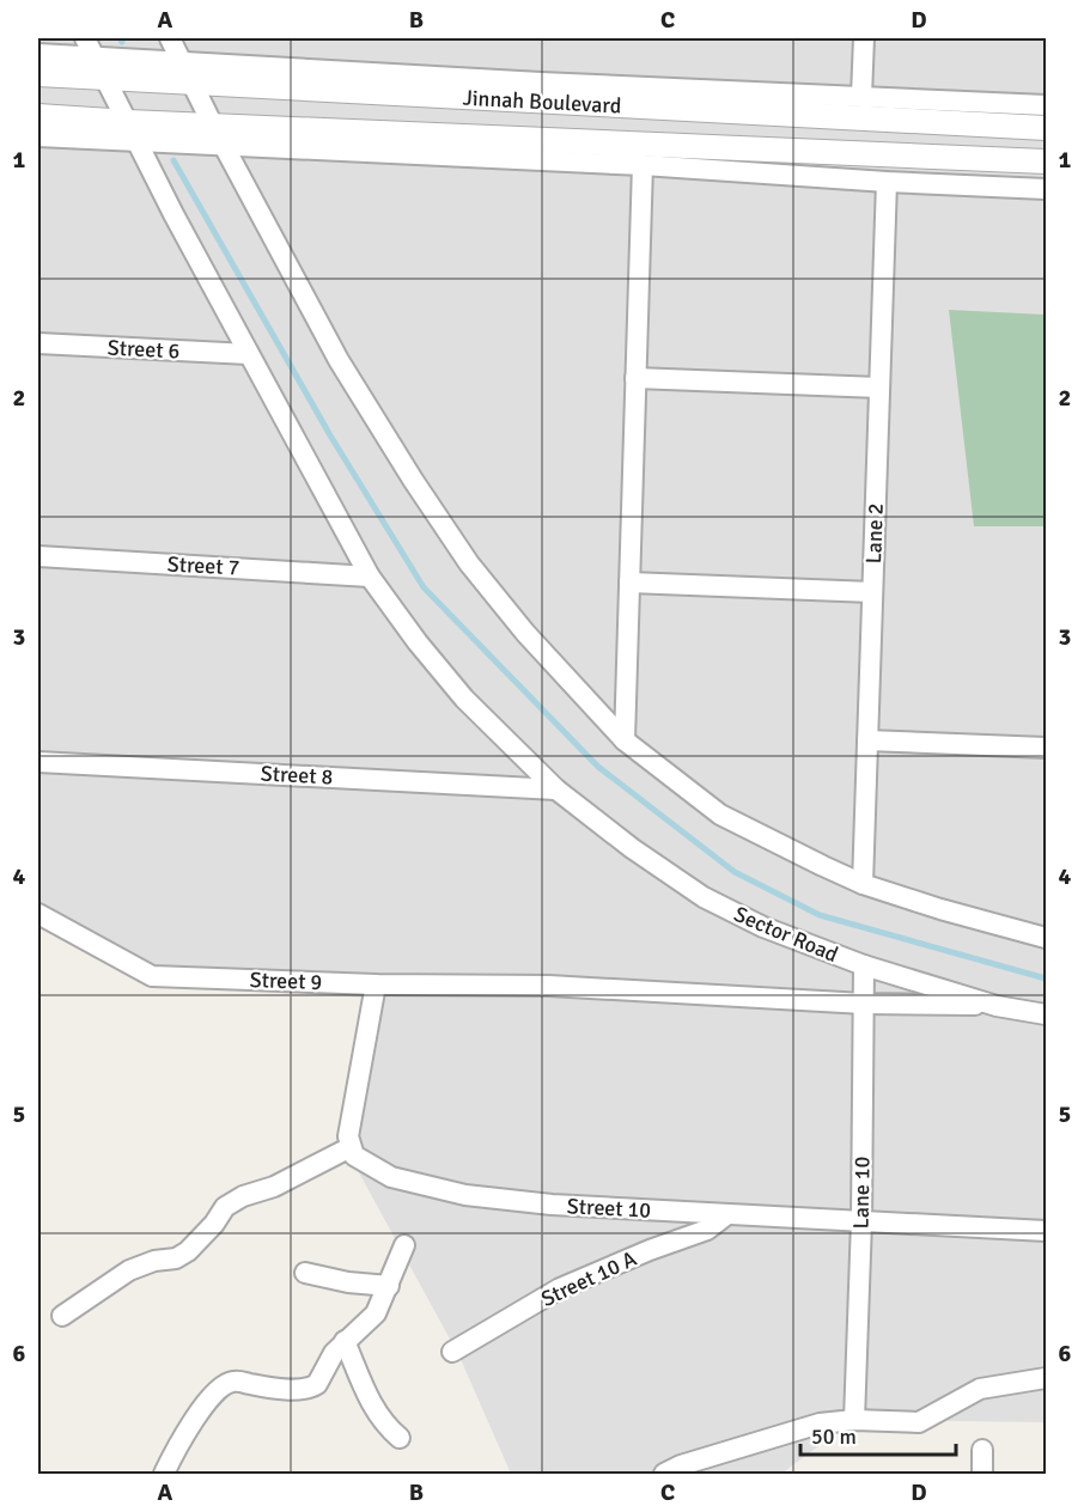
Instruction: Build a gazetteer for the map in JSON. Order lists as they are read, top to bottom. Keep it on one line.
{"streets":{"street":["Jinnah Boulevard","Street 6","Lane 2","Street 7","Street 8","Sector Road","Street 9","Lane 10","Street 10","Street 10 A"]},"crossings":[["Jinnah Boulevard","Sector Road"],["Street 6","Sector Road"],["Street 7","Sector Road"],["Street 8","Sector Road"],["Sector Road","Street 9"],["Sector Road","Lane 10"],["Street 9","Lane 10"],["Lane 10","Street 10"],["Street 10","Street 10 A"]],"scale_bar":"50 m","grid":{"columns":["A","B","C","D"],"rows":["1","2","3","4","5","6"]}}
